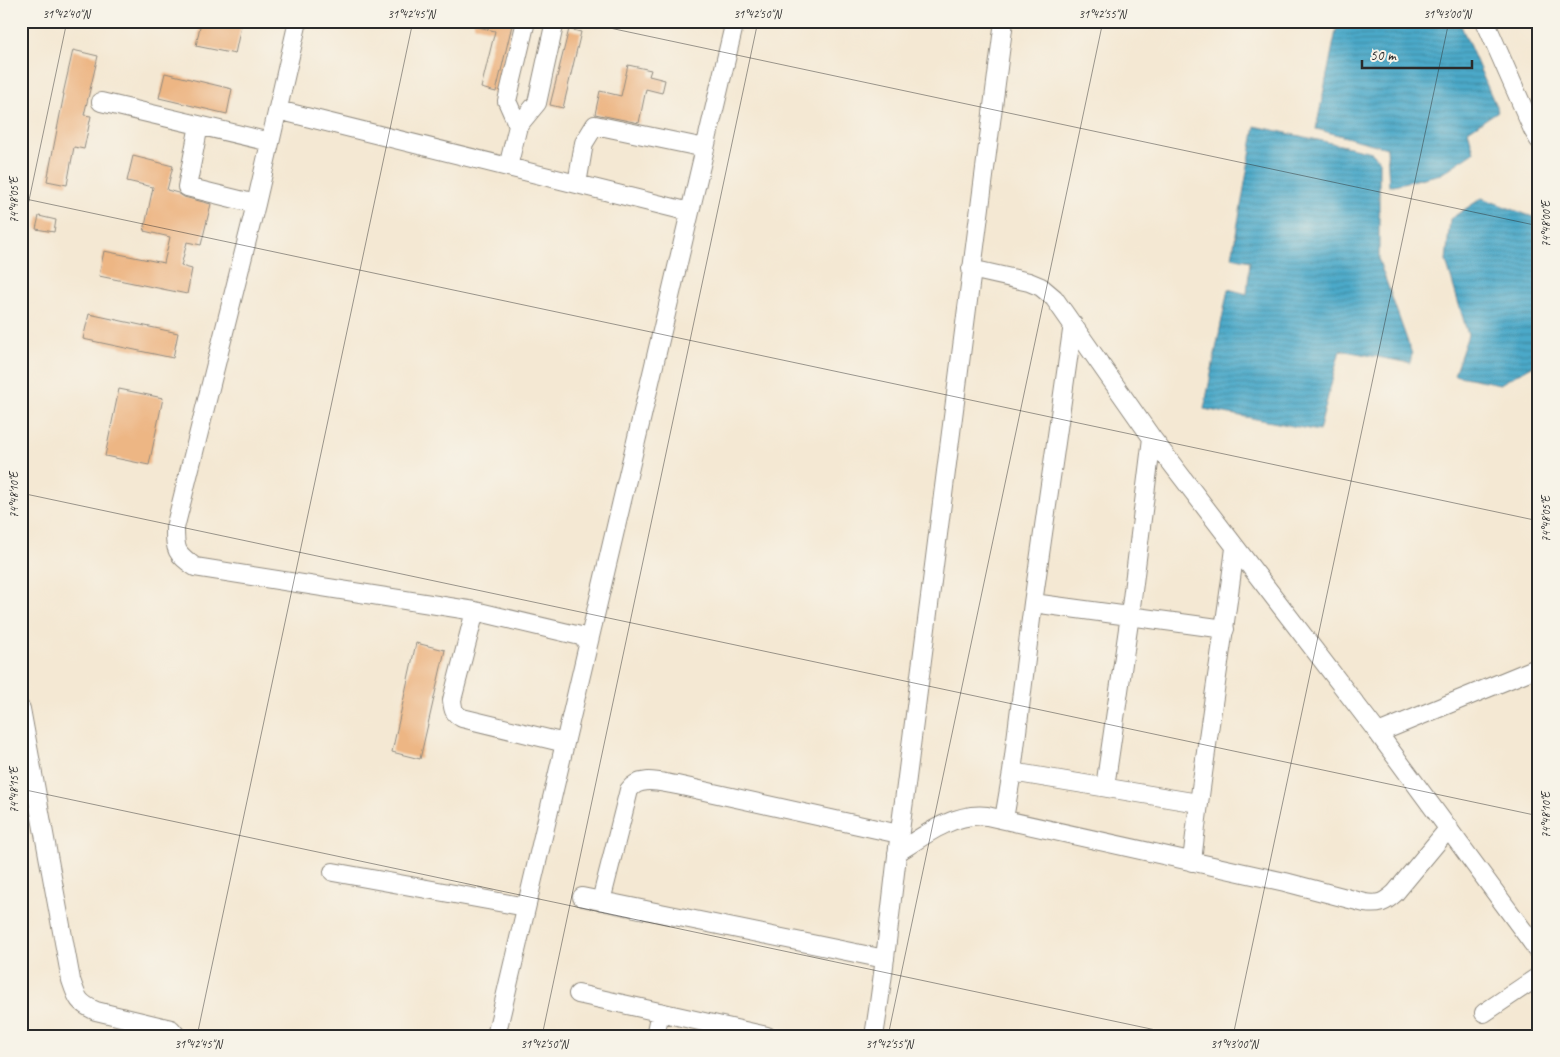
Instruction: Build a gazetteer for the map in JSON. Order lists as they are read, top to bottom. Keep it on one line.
{"scale_bar":"50 m","coordinates":["31°42'40\"N","31°42'45\"N","31°42'50\"N","31°42'55\"N","31°43'00\"N","74°48'05\"E","74°48'00\"E","74°48'10\"E","74°48'15\"E"]}
